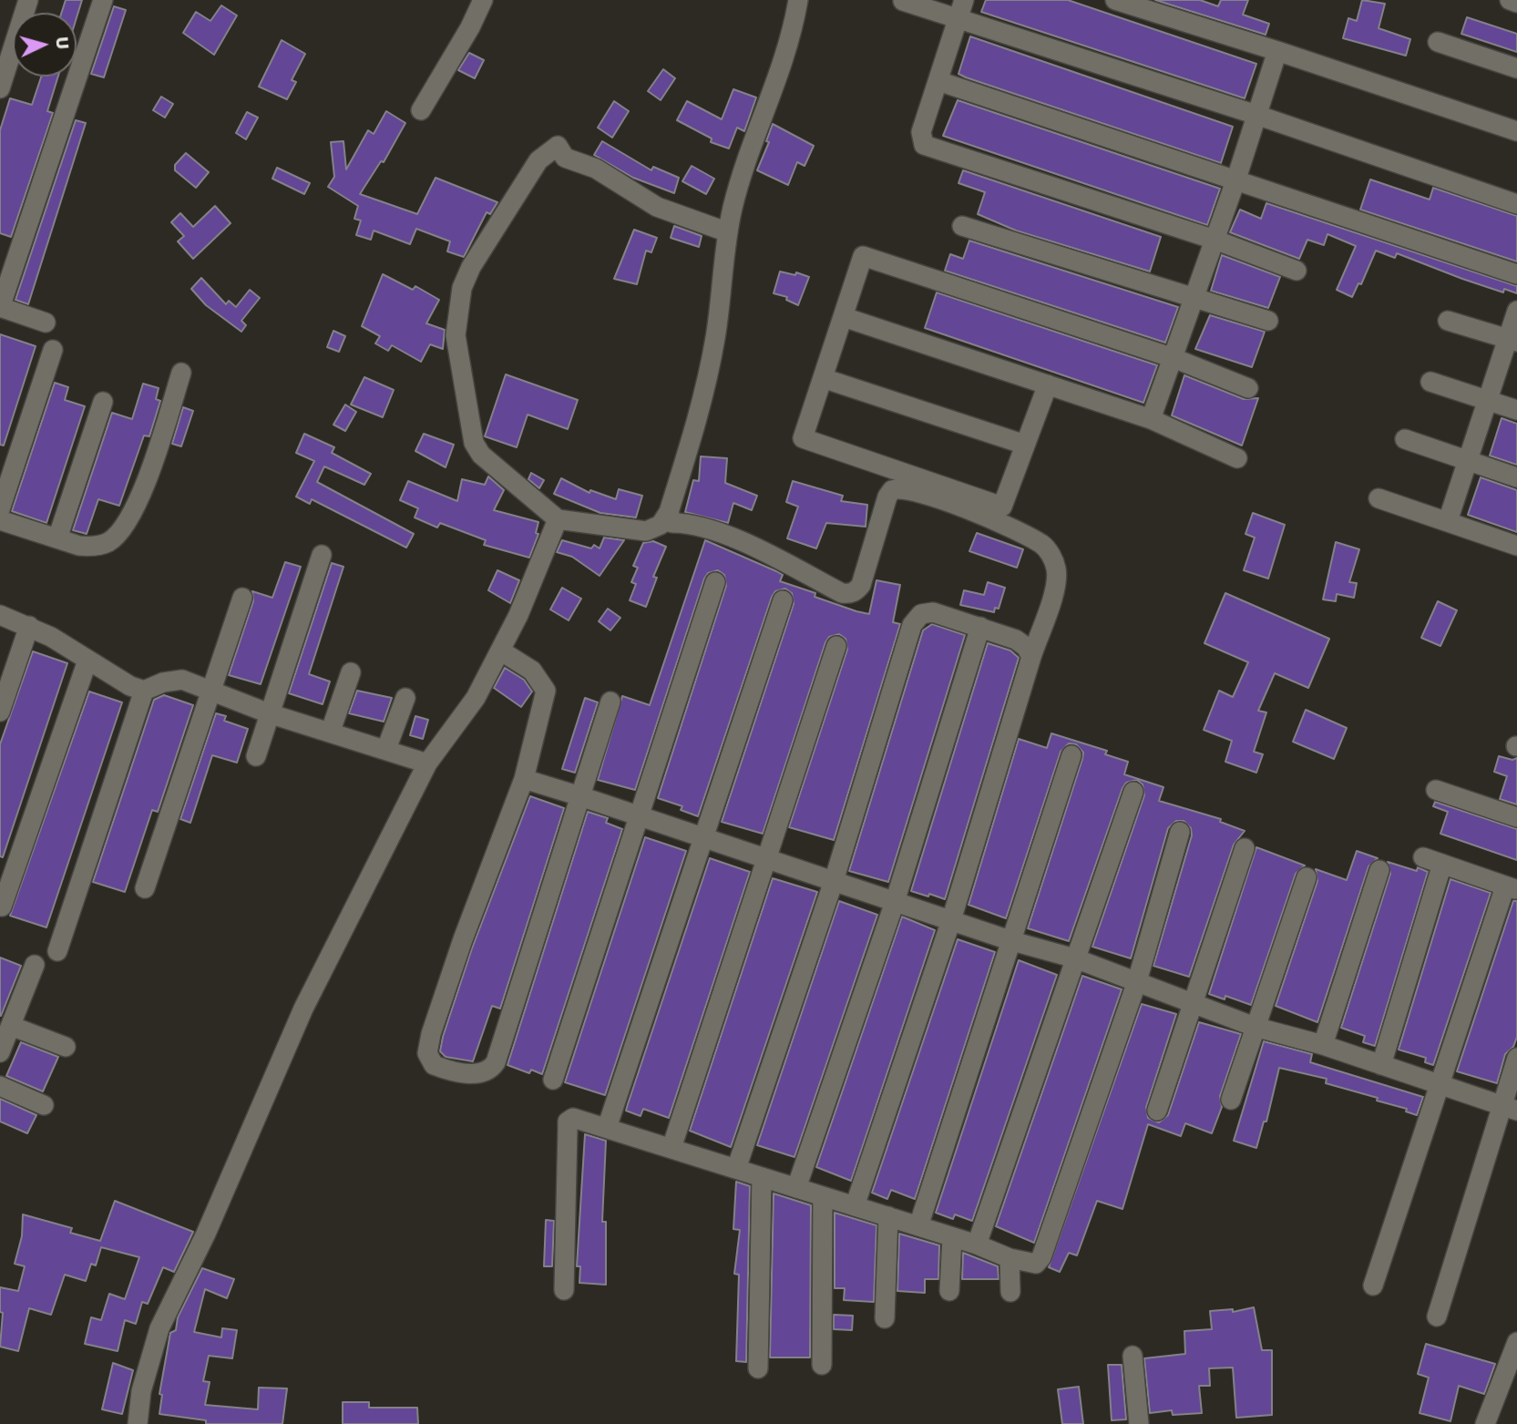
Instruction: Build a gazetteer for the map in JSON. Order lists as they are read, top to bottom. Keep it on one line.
{"north":"right"}
